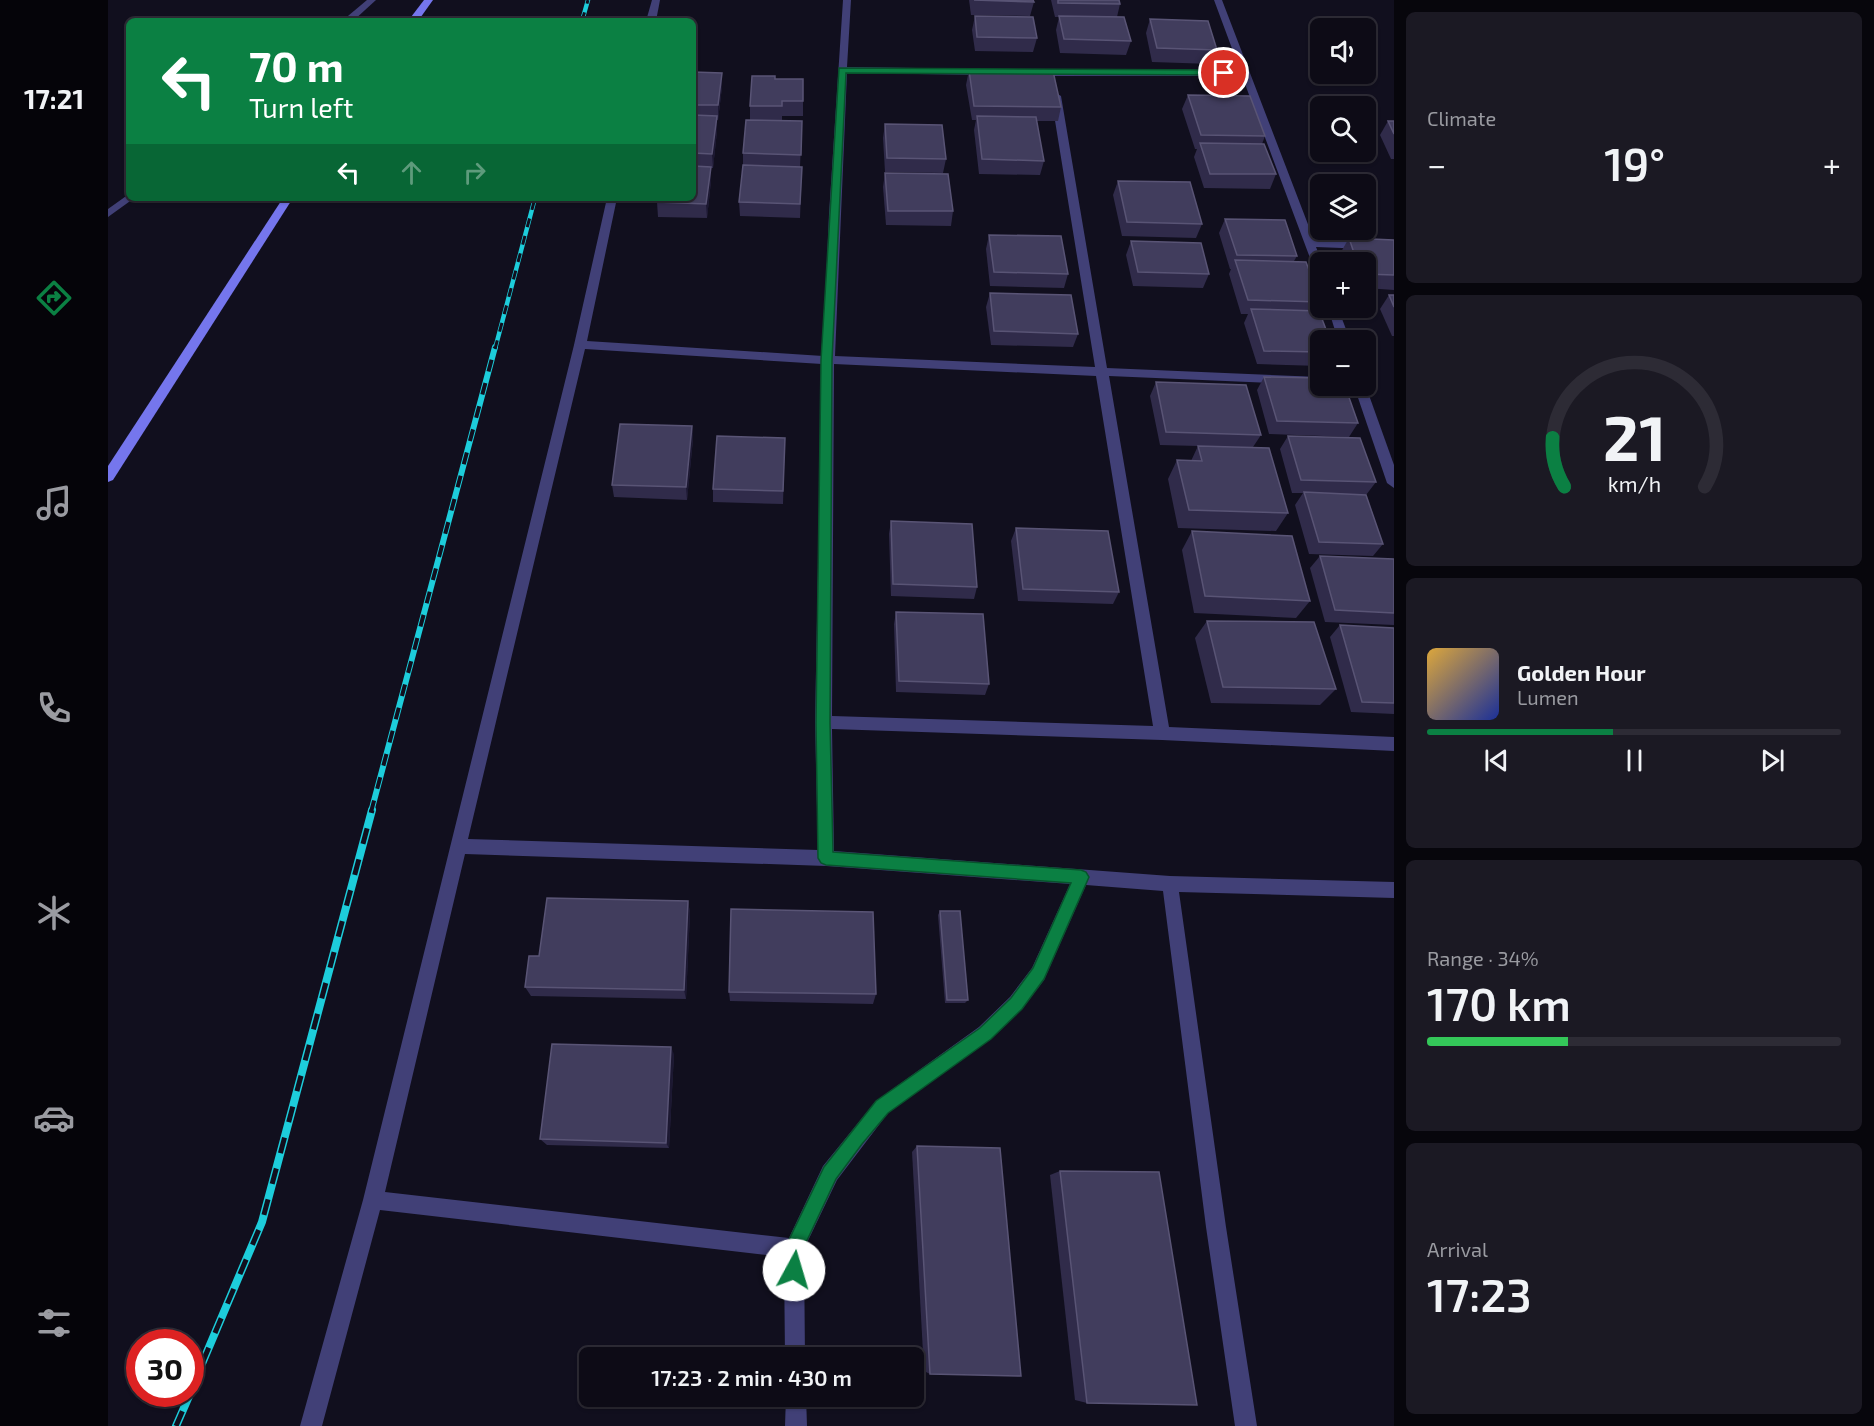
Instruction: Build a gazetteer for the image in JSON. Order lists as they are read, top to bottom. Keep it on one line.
{"page":{"tabs":"17:21","tile":["Climate",["Range · 34%","170 km"],["Arrival","17:23"]],"map_buttons":["+","−"],"turn":["70 m","Turn left"],"heat":["−","19°","+"],"song":["Golden Hour","Lumen"],"limit":"30","trip":"17:23 · 2 min · 430 m","gauge":["21","km/h"]}}
